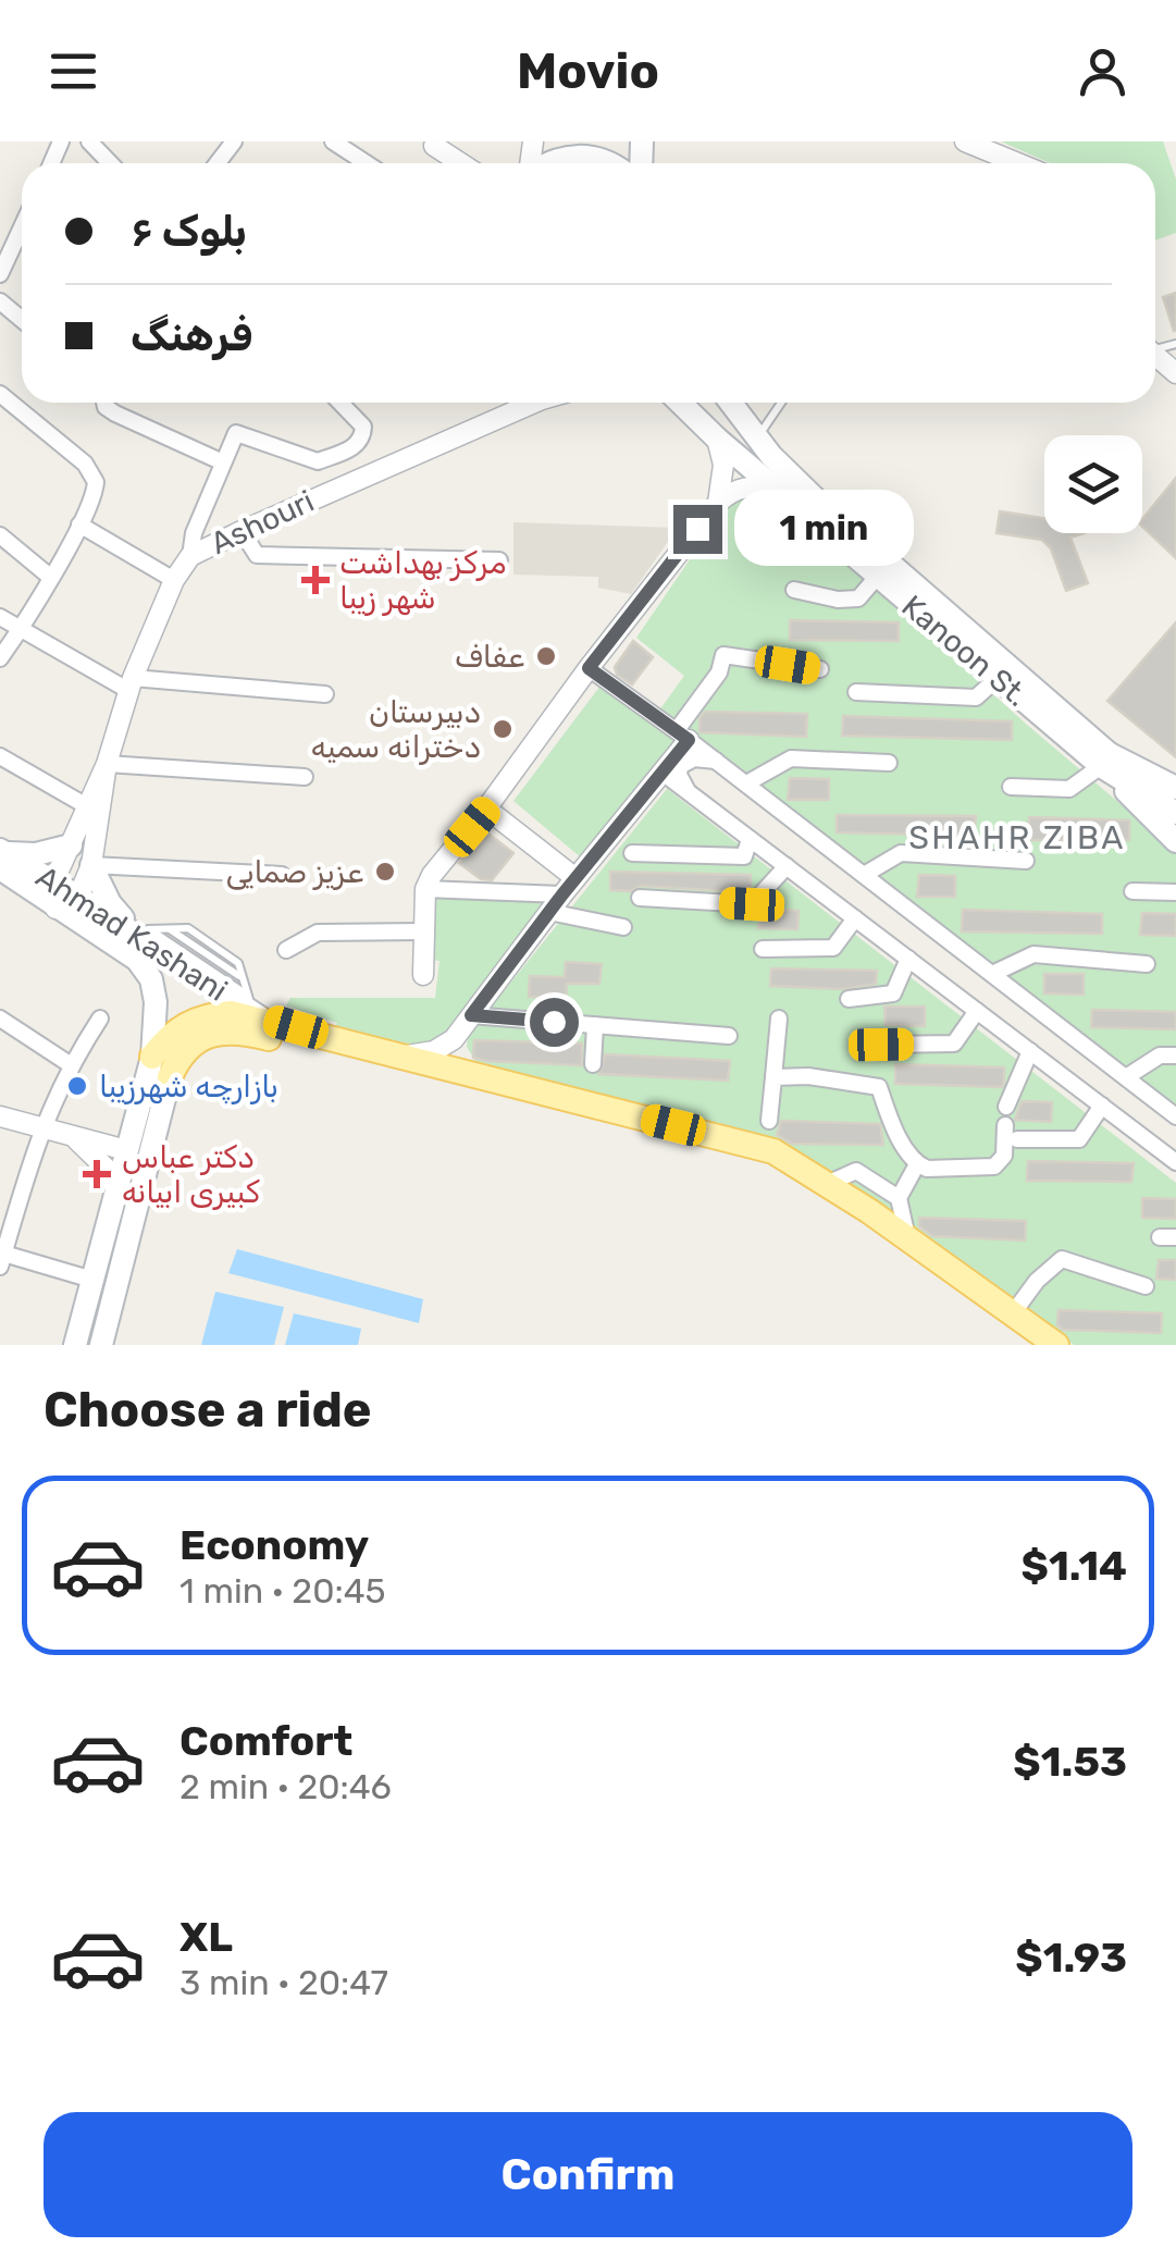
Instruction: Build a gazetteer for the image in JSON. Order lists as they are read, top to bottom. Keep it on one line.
{"streets":{"main road":["Kanoon St.","Ahmad Kashani"],"street":["Ashouri"]},"districts":["SHAHR ZIBA"],"places":{"health":["مرکز بهداشت شهر زیبا","دکتر عباس کبیری ابیانه"],"other":["عفاف","دبیرستان دخترانه سمیه","عزیز صمایی","بازارچه شهرزیبا"]},"page":{"header":"Movio","banner":["بلوک ۶","فرهنگ"],"bubble":"1 min","heading":"Choose a ride","list":[{"name":"Economy","note":"1 min · 20:45","value":"$1.14"},{"name":"Comfort","note":"2 min · 20:46","value":"$1.53"},{"name":"XL","note":"3 min · 20:47","value":"$1.93"}],"buttons":"Confirm"}}
